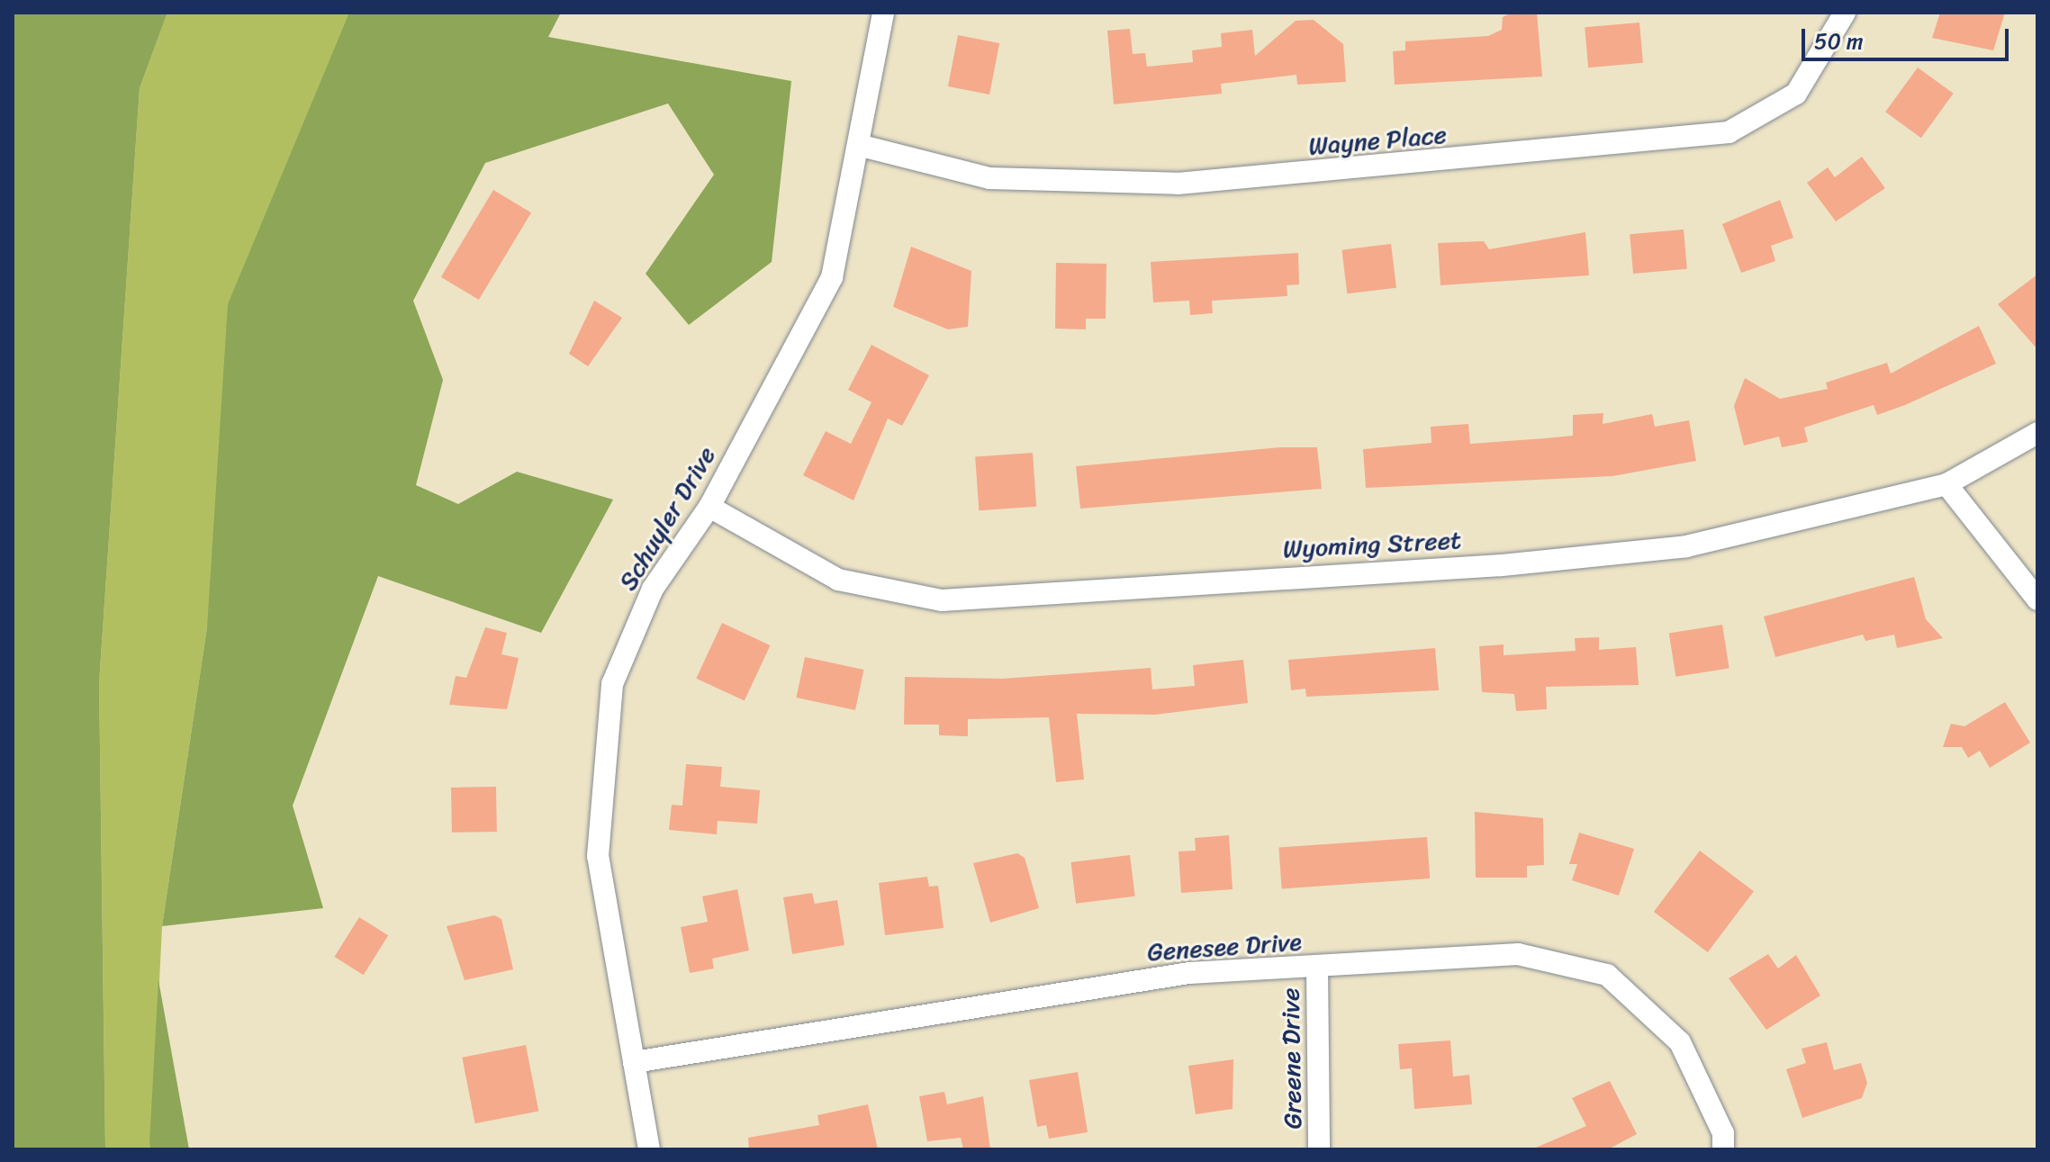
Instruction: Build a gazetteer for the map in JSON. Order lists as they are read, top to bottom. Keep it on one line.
{"streets":{"street":["Wayne Place","Schuyler Drive","Wyoming Street","Genesee Drive","Greene Drive"]},"crossings":[["Wayne Place","Schuyler Drive"],["Schuyler Drive","Wyoming Street"],["Schuyler Drive","Genesee Drive"],["Genesee Drive","Greene Drive"]],"scale_bar":"50 m"}
